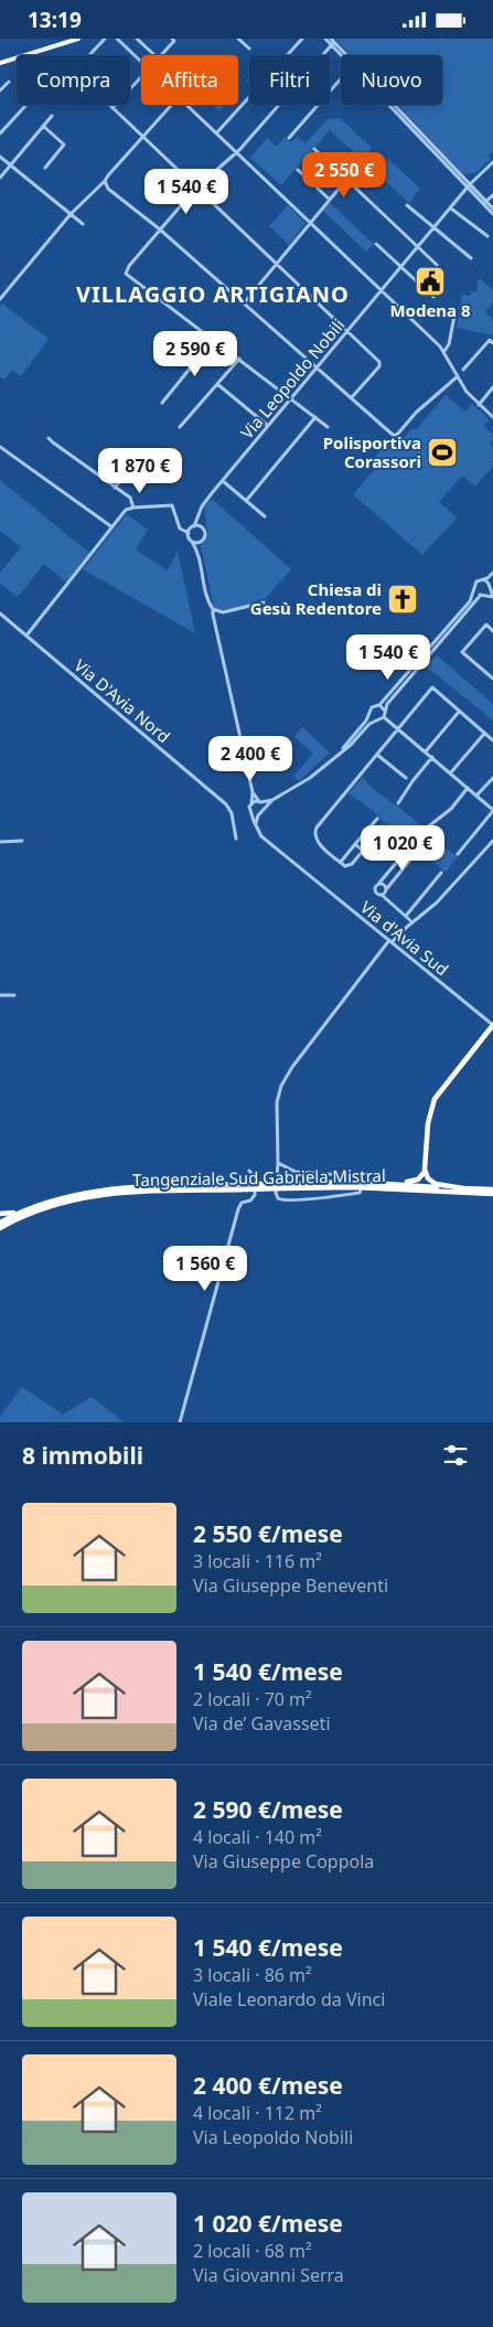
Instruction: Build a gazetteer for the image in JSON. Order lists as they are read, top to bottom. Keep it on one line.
{"streets":{"highway":["Tangenziale Sud Gabriela Mistral"],"street":["Via Leopoldo Nobili","Via D'Avia Nord","Via d'Avia Sud"]},"districts":["VILLAGGIO ARTIGIANO"],"places":{"public building":["Modena 8"],"sports":["Polisportiva Corassori"],"church":["Chiesa di Gesù Redentore"]},"page":{"status":"13:19","chip":["Compra","Affitta","Filtri","Nuovo"],"price":["2 550 €","1 540 €","2 590 €","1 870 €","1 540 €","2 400 €","1 020 €","1 560 €"],"heading":"8 immobili","list":[{"name":"2 550 €/mese","note":"3 locali · 116 m² · Via Giuseppe Beneventi"},{"name":"1 540 €/mese","note":"2 locali · 70 m² · Via de’ Gavasseti"},{"name":"2 590 €/mese","note":"4 locali · 140 m² · Via Giuseppe Coppola"},{"name":"1 540 €/mese","note":"3 locali · 86 m² · Viale Leonardo da Vinci"},{"name":"2 400 €/mese","note":"4 locali · 112 m² · Via Leopoldo Nobili"},{"name":"1 020 €/mese","note":"2 locali · 68 m² · Via Giovanni Serra"}]}}
